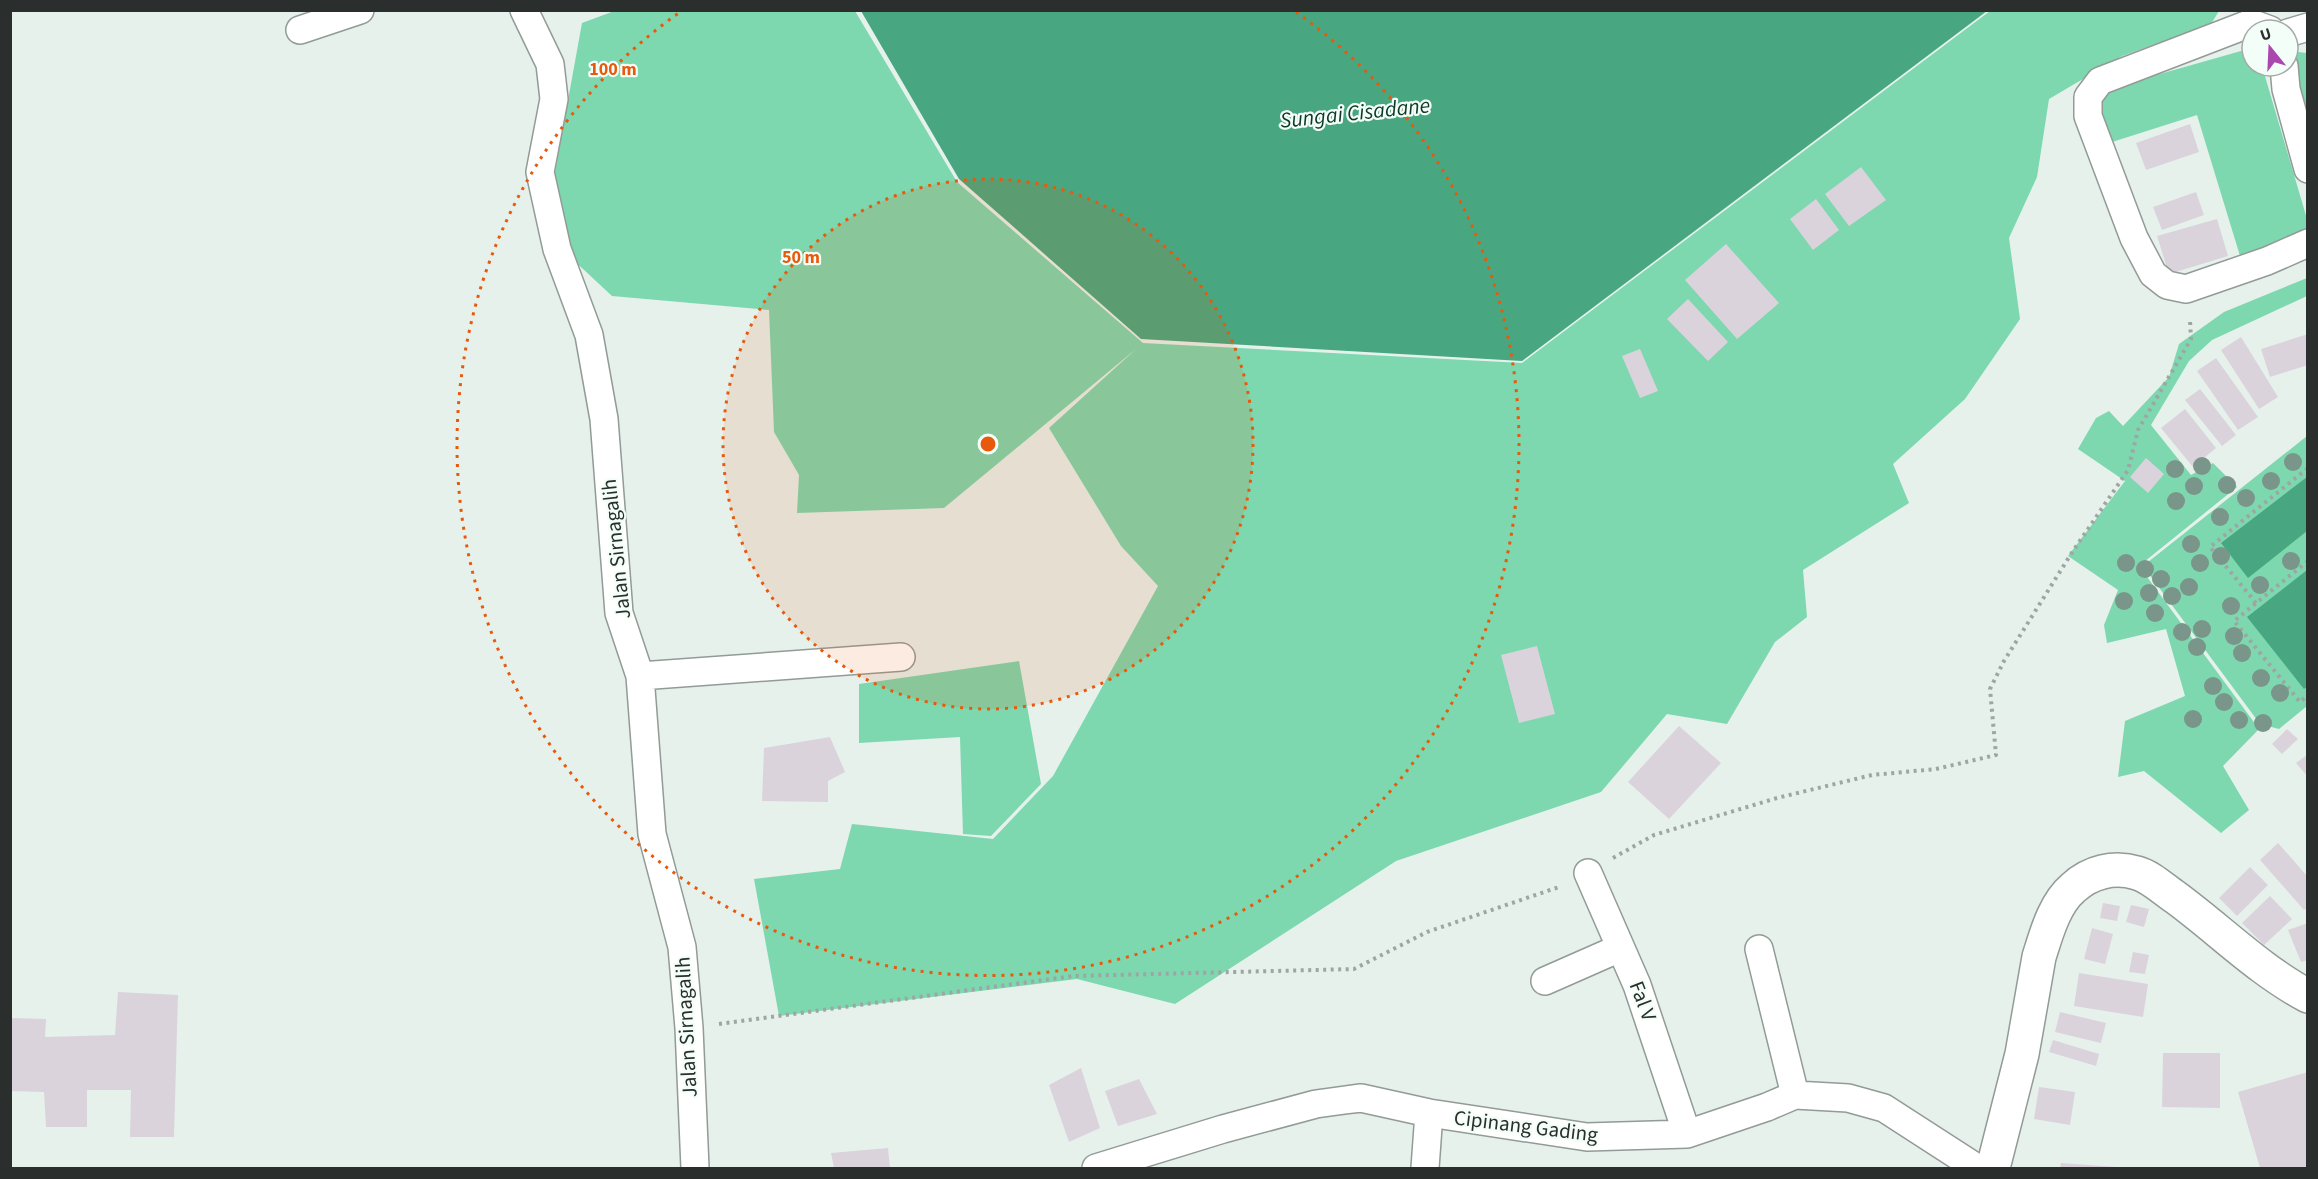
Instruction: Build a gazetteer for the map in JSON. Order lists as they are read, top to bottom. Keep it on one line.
{"streets":{"street":["Jalan Sirnagalih","Fal V","Cipinang Gading"]},"crossings":[["Fal V","Cipinang Gading"]],"water":["Sungai Cisadane"],"north":"top","rings":["100 m","50 m"]}
